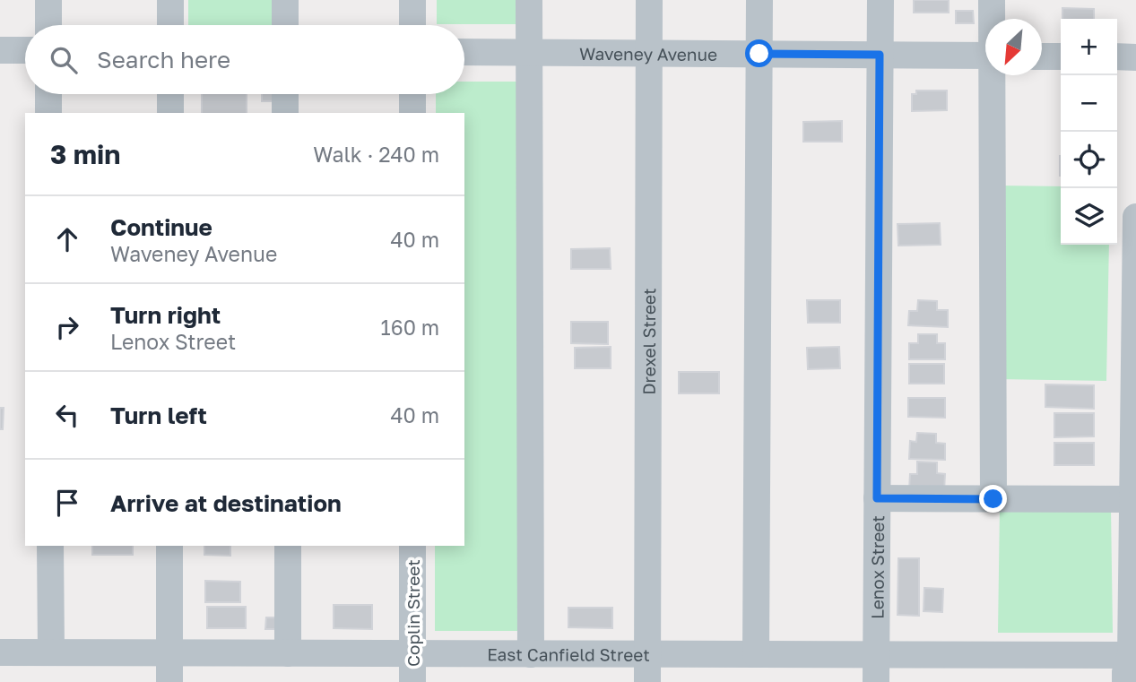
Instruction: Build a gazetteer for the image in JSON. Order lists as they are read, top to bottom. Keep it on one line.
{"streets":{"street":["Waveney Avenue","Drexel Street","Lenox Street","Coplin Street","East Canfield Street"]},"crossings":[["Waveney Avenue","Drexel Street"],["Waveney Avenue","Lenox Street"],["Drexel Street","East Canfield Street"],["Lenox Street","East Canfield Street"],["Coplin Street","East Canfield Street"]],"north":"bottom left","page":{"map_buttons":["+","−"],"search":"Search here","heading":["3 min","Walk · 240 m"],"list":[["Continue","Waveney Avenue","40 m"],["Turn right","Lenox Street","160 m"],["Turn left","40 m"],"Arrive at destination"]}}
